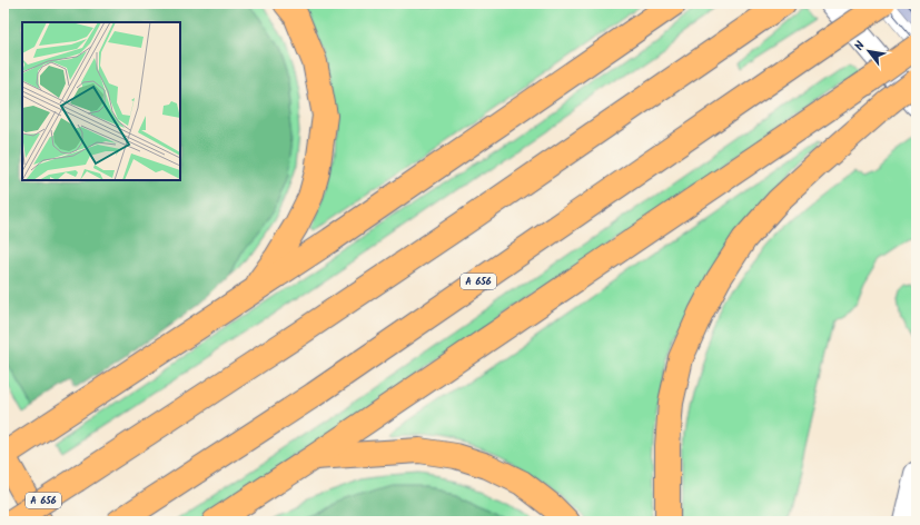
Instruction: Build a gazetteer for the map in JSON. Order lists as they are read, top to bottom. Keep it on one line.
{"streets":{"highway":["A 656"]},"north":"top left"}
